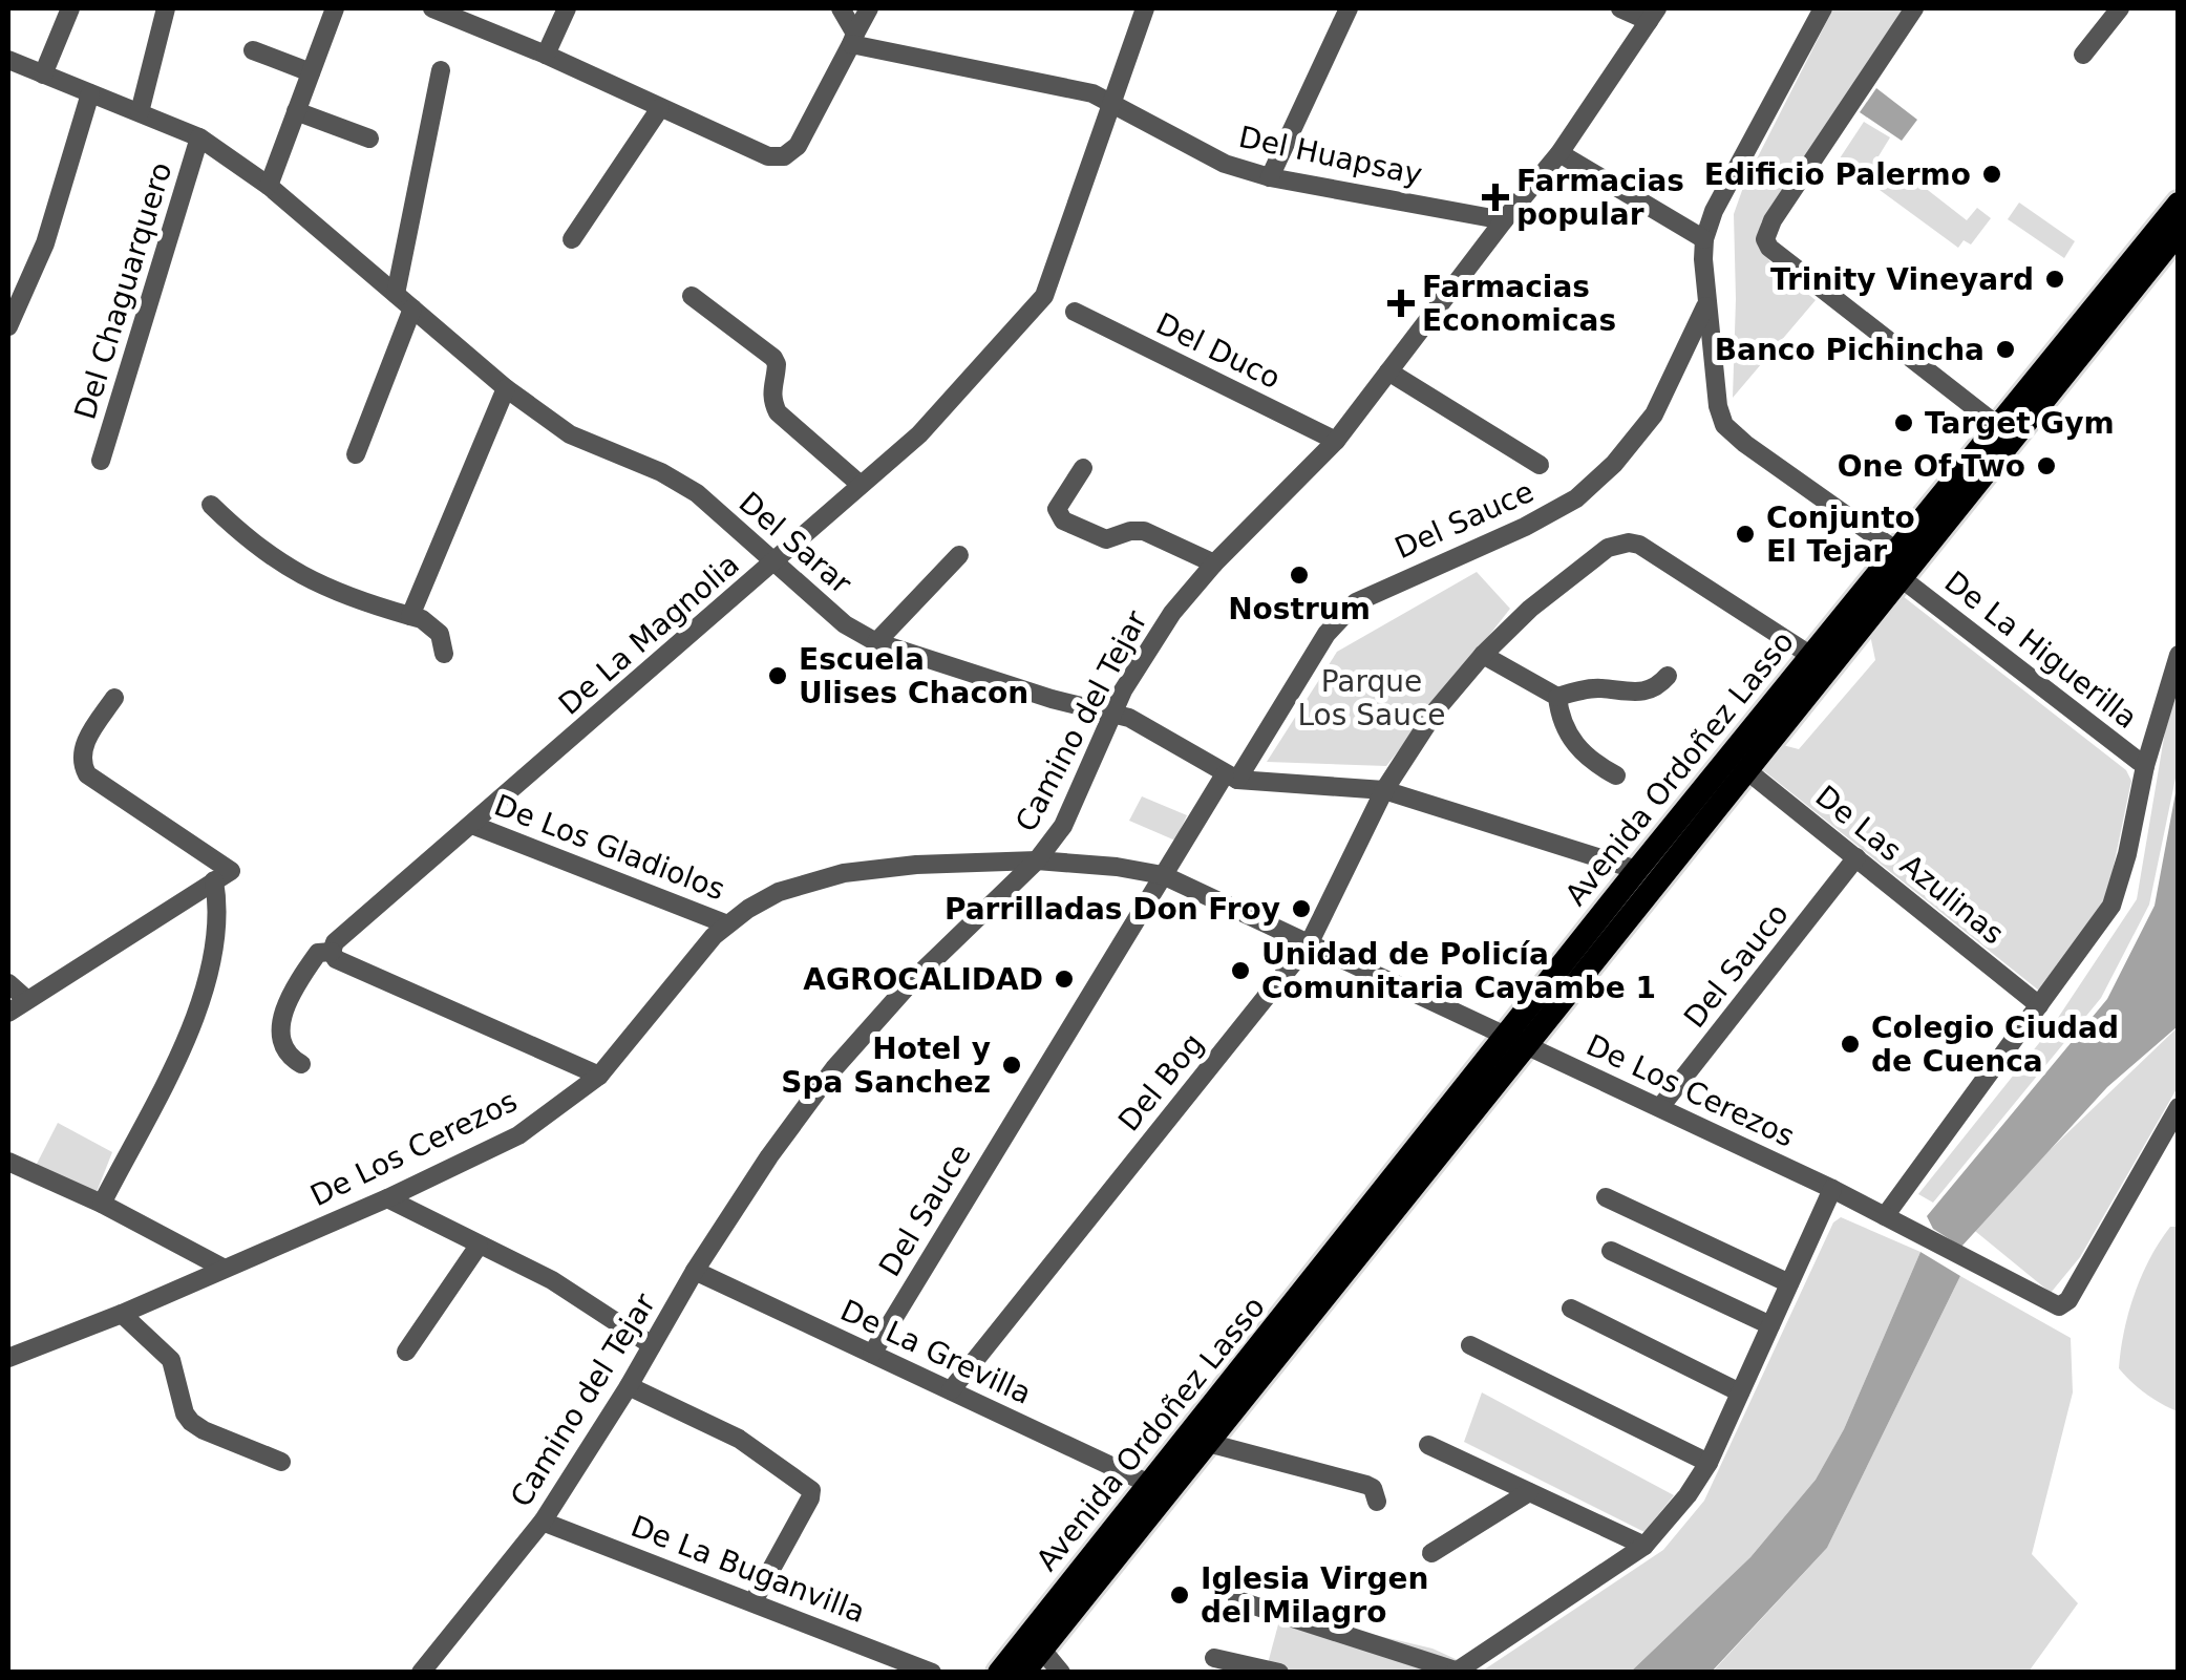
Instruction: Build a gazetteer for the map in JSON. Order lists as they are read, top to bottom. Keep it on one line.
{"streets":{"main road":["Avenida Ordoñez Lasso"],"street":["Del Huapsay","Del Chaguarquero","Del Duco","Del Sauce","Del Sarar","De La Magnolia","De La Higuerilla","Camino del Tejar","De Los Gladiolos","De Las Azulinas","Del Sauco","Del Bog","De Los Cerezos","De La Grevilla","De La Buganvilla"]},"crossings":[["Del Huapsay","De La Magnolia"],["Del Huapsay","Camino del Tejar"],["Del Chaguarquero","Del Sarar"],["Del Duco","Camino del Tejar"],["Del Sauce","Del Sarar"],["Del Sauce","De Los Cerezos"],["Del Sauce","De La Grevilla"],["Del Sarar","De La Magnolia"],["Del Sarar","Camino del Tejar"],["Del Sarar","Avenida Ordoñez Lasso"],["Del Sarar","Del Bog"],["De La Magnolia","De Los Gladiolos"],["De La Higuerilla","Avenida Ordoñez Lasso"],["Camino del Tejar","De Los Cerezos"],["Camino del Tejar","De La Grevilla"],["Camino del Tejar","De La Buganvilla"],["Avenida Ordoñez Lasso","De Las Azulinas"],["Avenida Ordoñez Lasso","Del Bog"],["Avenida Ordoñez Lasso","De Los Cerezos"],["Avenida Ordoñez Lasso","De La Grevilla"],["De Los Gladiolos","De Los Cerezos"],["De Las Azulinas","Del Sauco"],["Del Sauco","De Los Cerezos"],["Del Bog","De Los Cerezos"],["Del Bog","De La Grevilla"]],"parks":["Parque Los Sauce"],"places":{"other":["Edificio Palermo","Trinity Vineyard","Banco Pichincha","Target Gym","One Of Two","Conjunto El Tejar","Nostrum","Escuela Ulises Chacon","Parrilladas Don Froy","Unidad de Policía Comunitaria Cayambe 1","AGROCALIDAD","Colegio Ciudad de Cuenca","Hotel y Spa Sanchez","Iglesia Virgen del Milagro"],"health":["Farmacias popular","Farmacias Economicas"]}}
